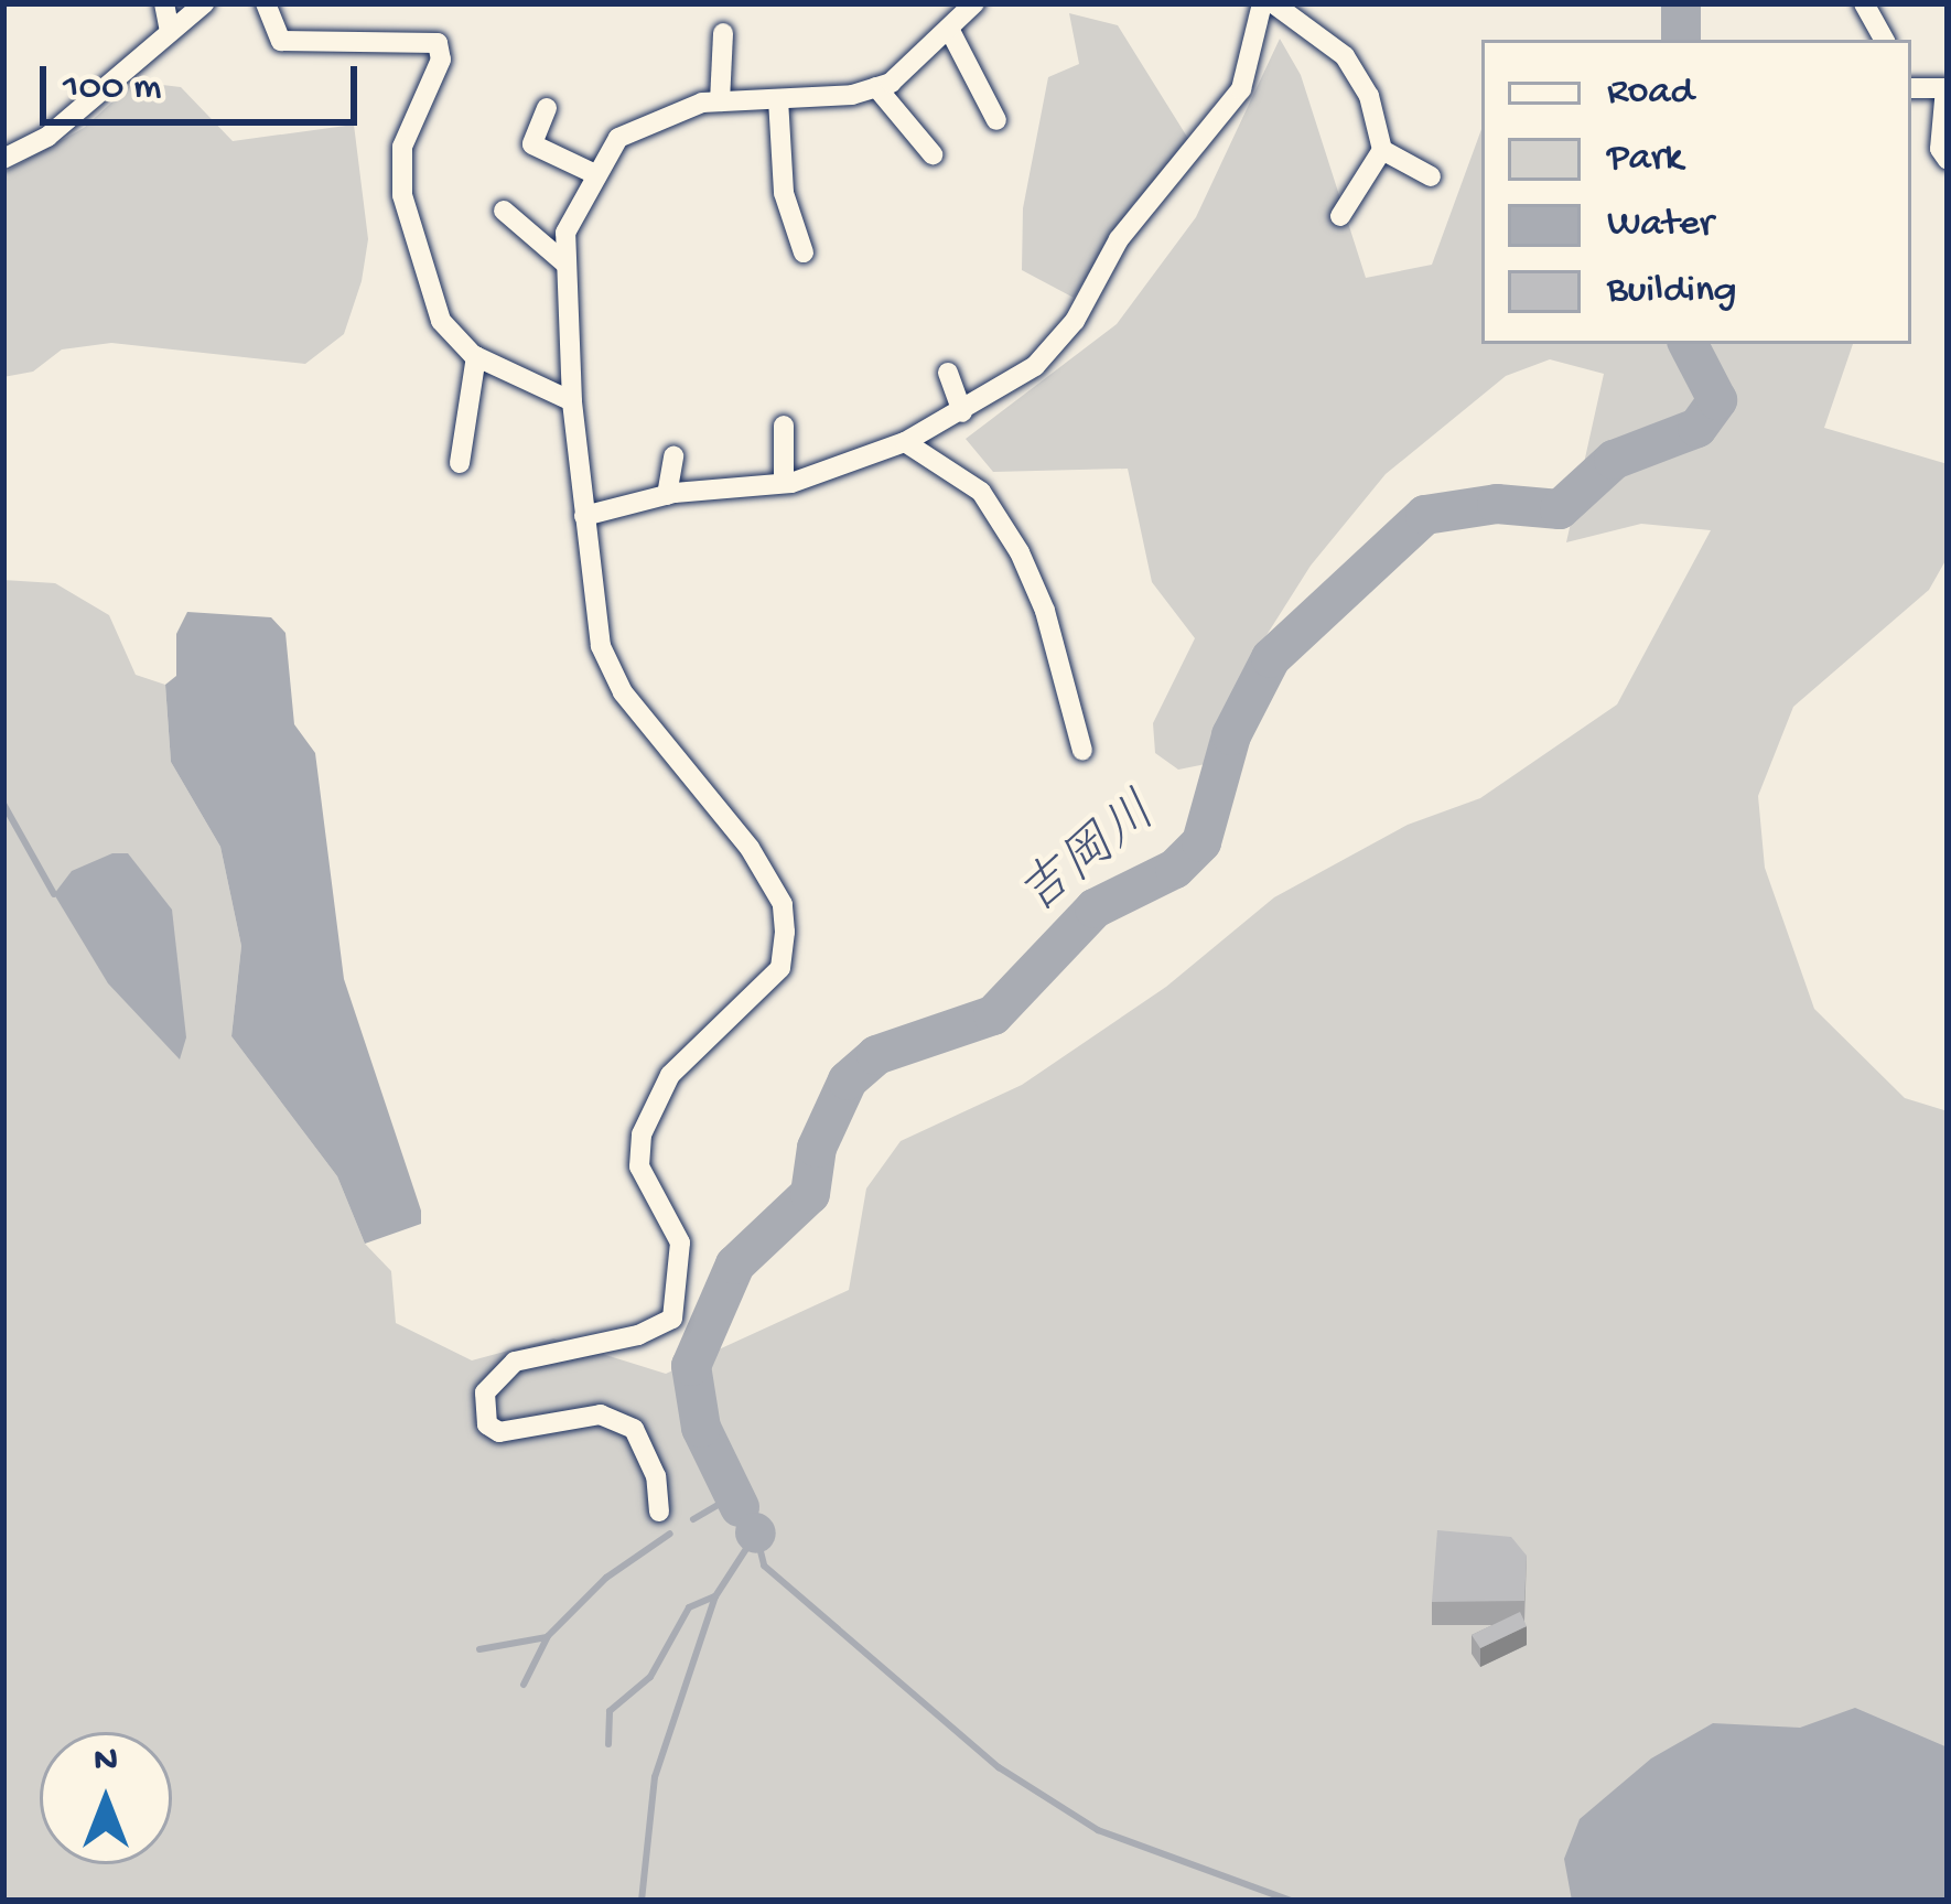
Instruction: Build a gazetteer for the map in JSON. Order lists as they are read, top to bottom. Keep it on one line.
{"water":["吉岡川"],"legend":["Road","Park","Water","Building"],"scale_bar":"100 m","north":"top"}
